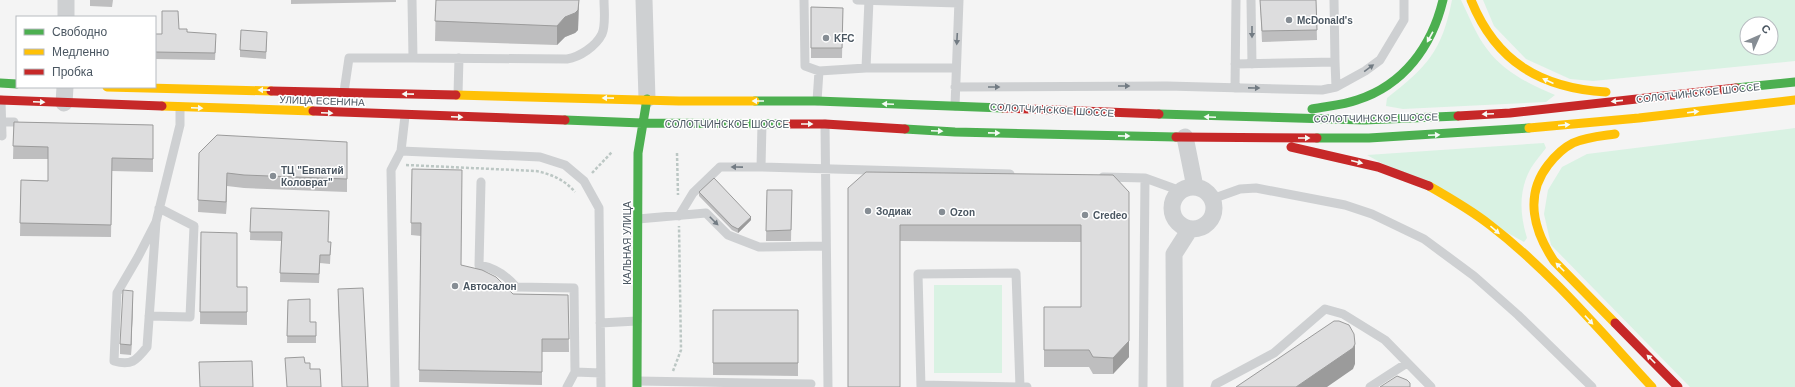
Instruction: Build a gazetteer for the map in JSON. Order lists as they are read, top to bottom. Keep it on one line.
{"streets":{"main road":["СОЛОТЧИНСКОЕ ШОССЕ","УЛИЦА ЕСЕНИНА","КАЛЬНАЯ УЛИЦА"]},"crossings":[["СОЛОТЧИНСКОЕ ШОССЕ","УЛИЦА ЕСЕНИНА"],["СОЛОТЧИНСКОЕ ШОССЕ","КАЛЬНАЯ УЛИЦА"],["УЛИЦА ЕСЕНИНА","КАЛЬНАЯ УЛИЦА"]],"places":["McDonald's","KFC","ТЦ \"Евпатий Коловрат\"","Зодиак","Ozon","Credeo","Автосалон"],"legend":["Свободно","Медленно","Пробка"],"north":"top right"}
